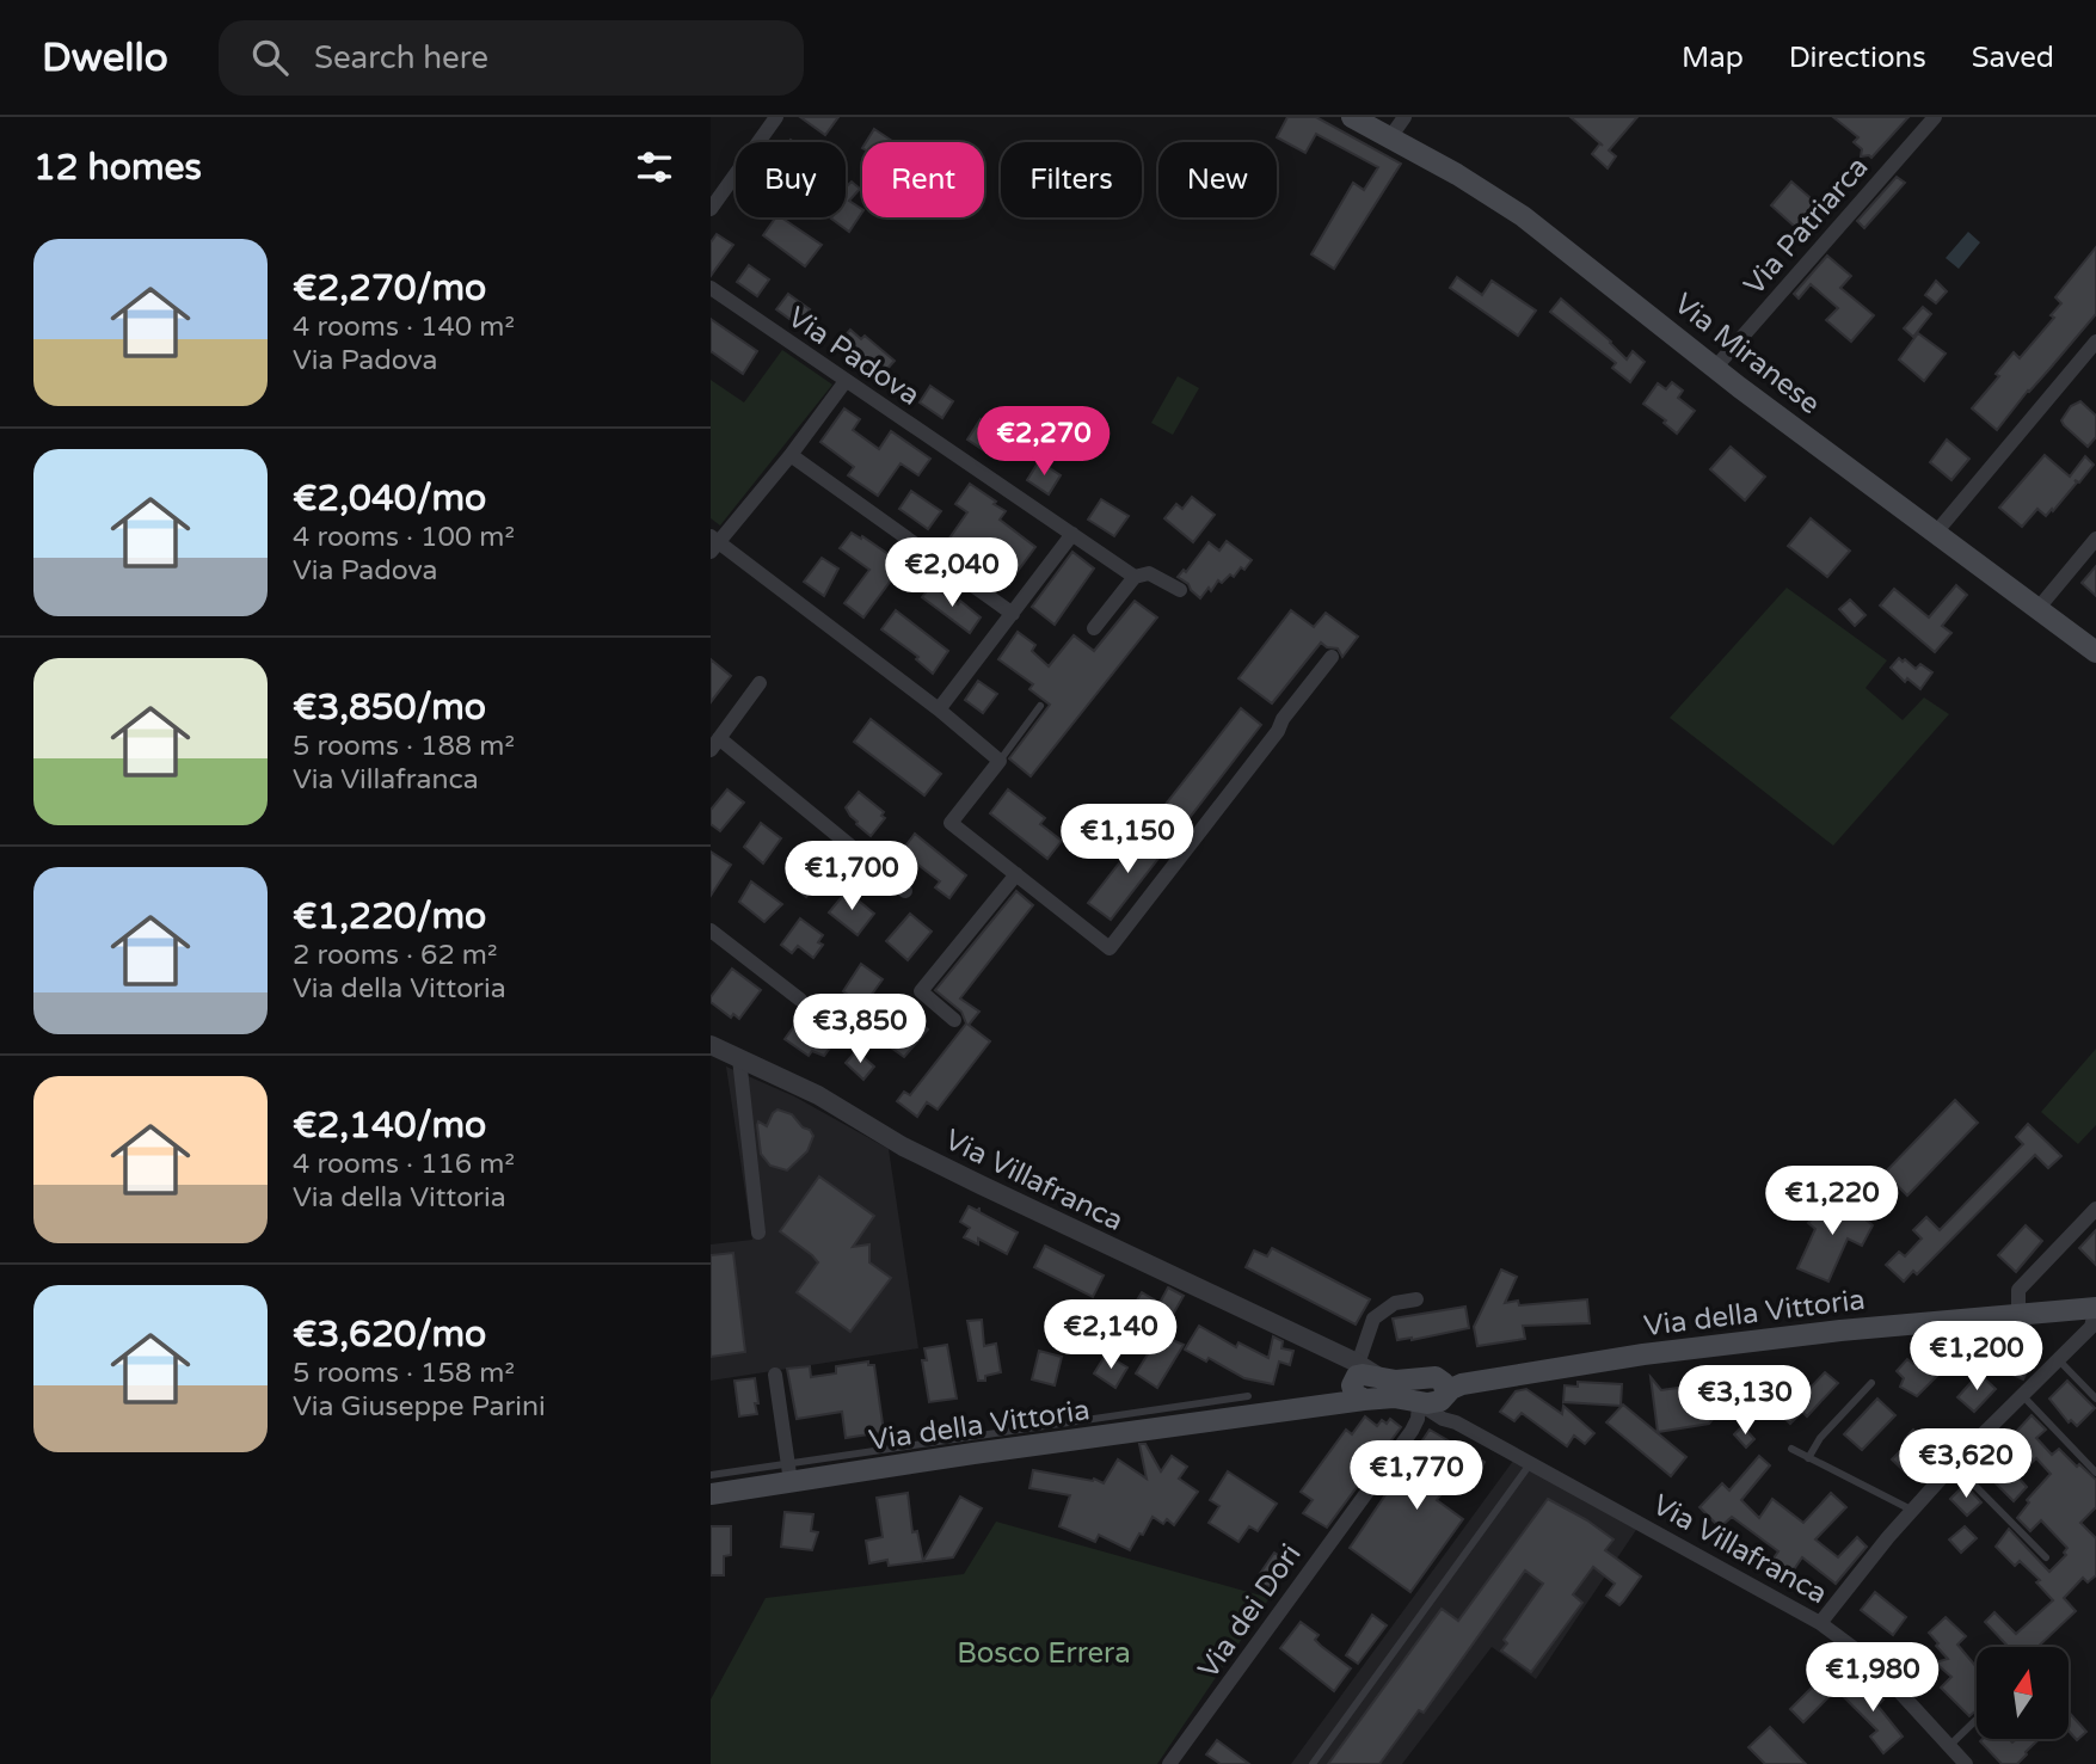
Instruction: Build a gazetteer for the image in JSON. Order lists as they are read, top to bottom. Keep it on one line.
{"streets":{"main road":["Via Miranese","Via della Vittoria"],"street":["Via Patriarca","Via Padova","Via Villafranca","Via dei Dori"]},"crossings":[["Via Patriarca","Via Miranese"],["Via Villafranca","Via della Vittoria"],["Via Villafranca","Via dei Dori"],["Via della Vittoria","Via dei Dori"]],"parks":["Bosco Errera"],"north":"top","page":{"header":"Dwello","search":"Search here","nav":["Map","Directions","Saved"],"heading":"12 homes","chip":["Buy","Rent","Filters","New"],"list":[{"name":"€2,270/mo","note":"4 rooms · 140 m² · Via Padova"},{"name":"€2,040/mo","note":"4 rooms · 100 m² · Via Padova"},{"name":"€3,850/mo","note":"5 rooms · 188 m² · Via Villafranca"},{"name":"€1,220/mo","note":"2 rooms · 62 m² · Via della Vittoria"},{"name":"€2,140/mo","note":"4 rooms · 116 m² · Via della Vittoria"},{"name":"€3,620/mo","note":"5 rooms · 158 m² · Via Giuseppe Parini"}],"price":["€2,270","€2,040","€1,150","€1,700","€3,850","€1,220","€2,140","€1,200","€3,130","€3,620","€1,770","€1,980"]}}
